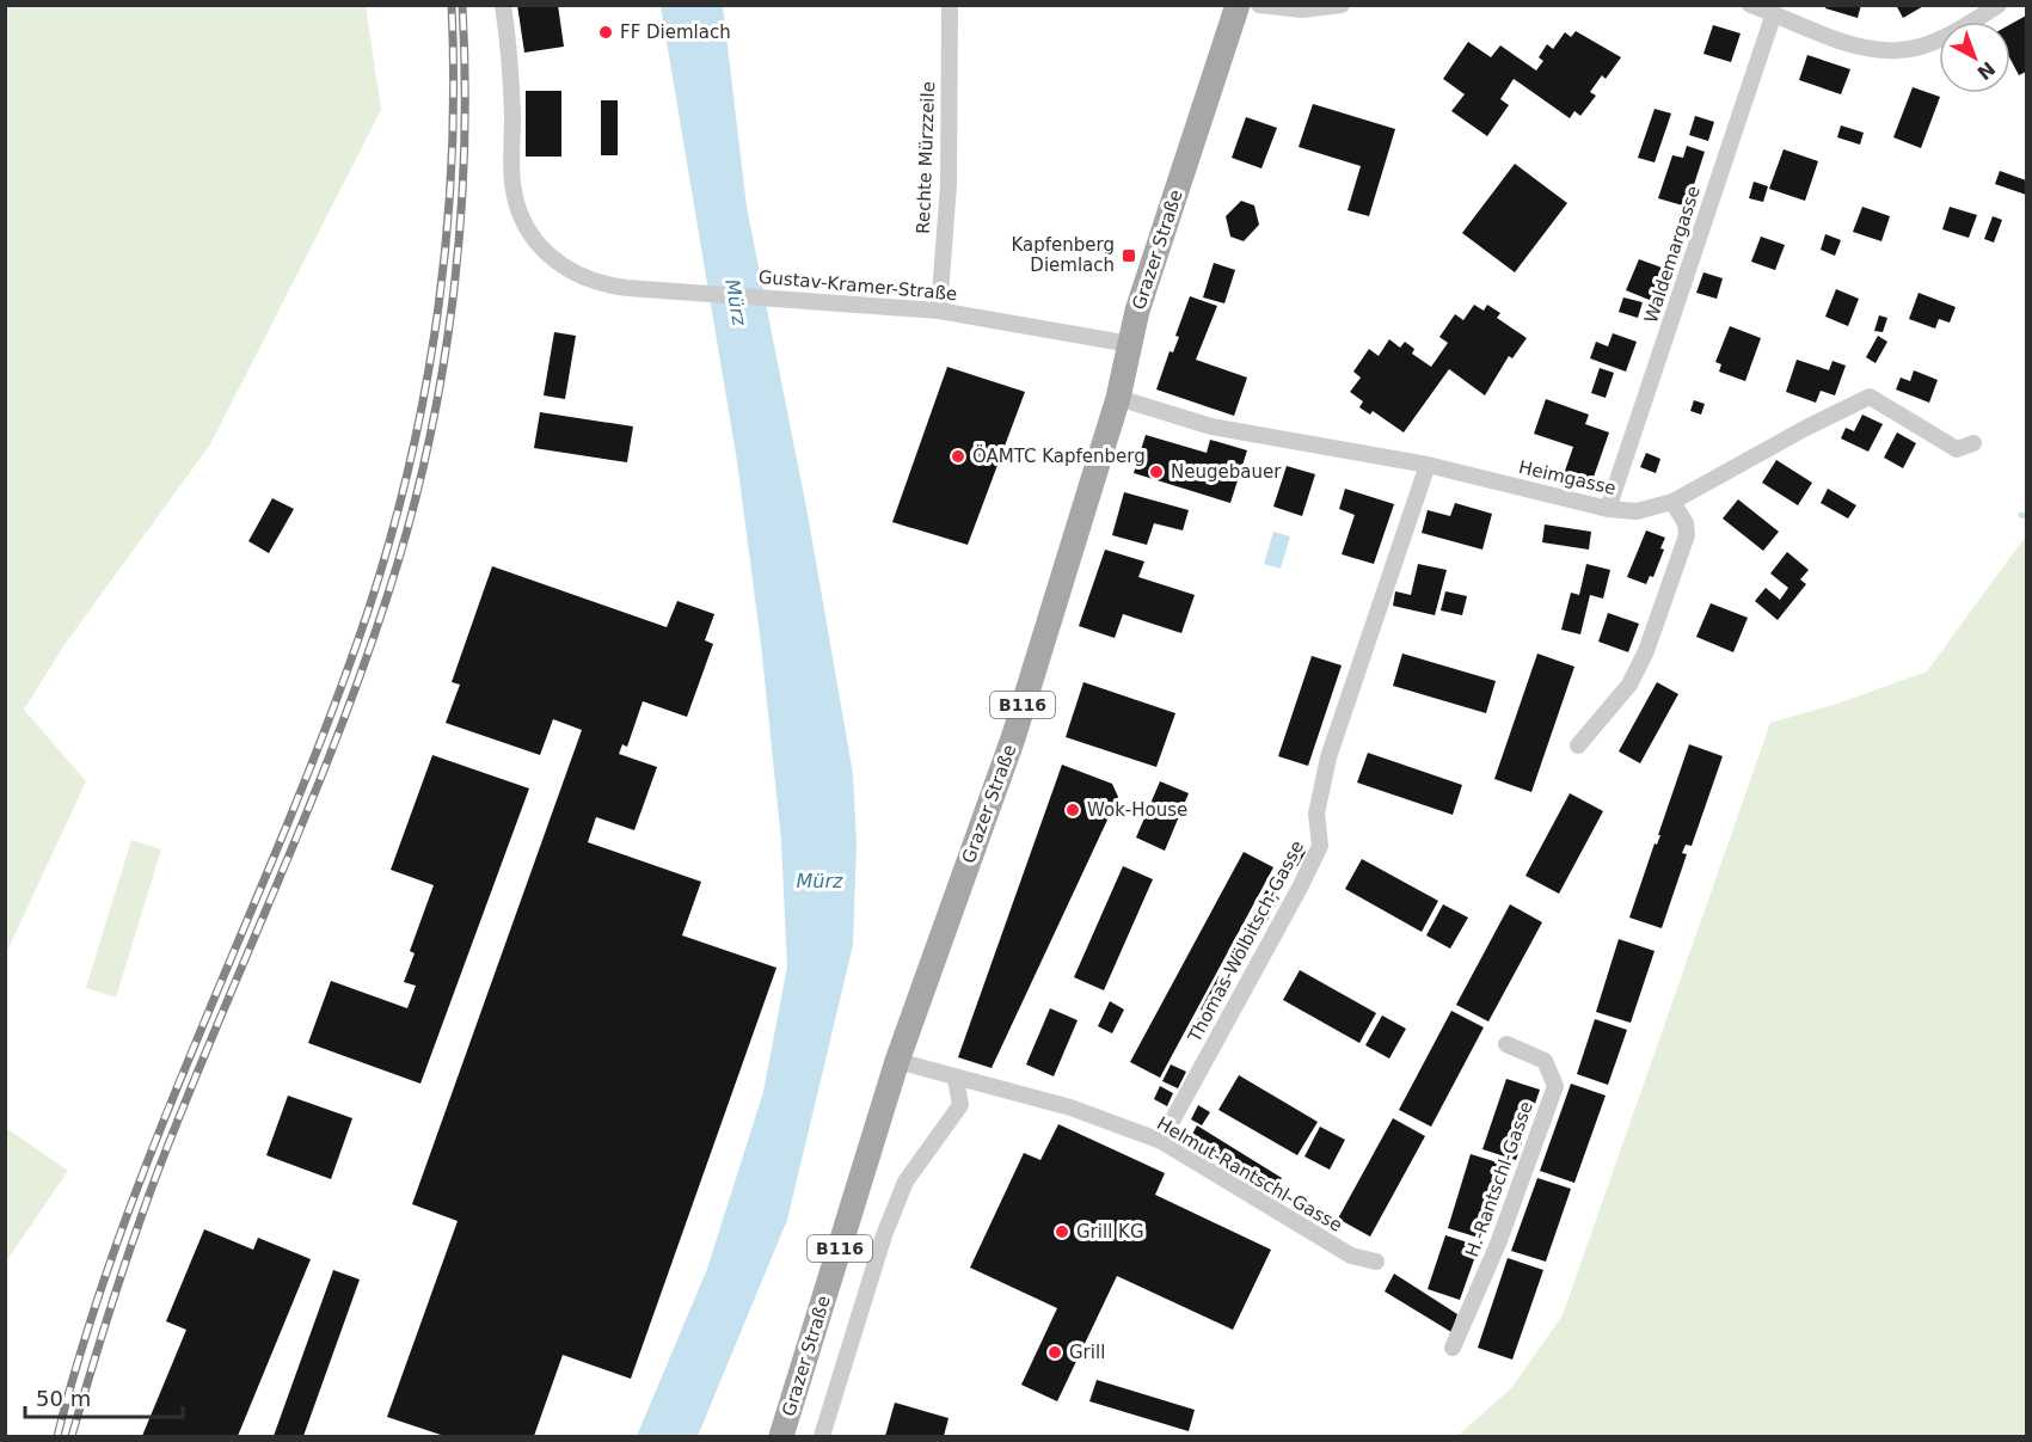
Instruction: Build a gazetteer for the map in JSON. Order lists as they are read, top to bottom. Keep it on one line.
{"streets":{"main road":["Grazer Straße","B116"],"street":["Rechte Mürzzeile","Waldemargasse","Gustav-Kramer-Straße","Heimgasse","Thomas-Wölbitsch-Gasse","Helmut-Rantschl-Gasse","H.-Rantschl-Gasse"]},"crossings":[["Rechte Mürzzeile","Gustav-Kramer-Straße"],["Grazer Straße","Gustav-Kramer-Straße"],["Grazer Straße","Heimgasse"],["Grazer Straße","Helmut-Rantschl-Gasse"],["Waldemargasse","Heimgasse"],["Heimgasse","Thomas-Wölbitsch-Gasse"],["Thomas-Wölbitsch-Gasse","Helmut-Rantschl-Gasse"]],"water":["Mürz"],"places":{"other":["FF Diemlach","ÖAMTC Kapfenberg","Neugebauer","Wok-House","Grill KG","Grill"],"transit":["Kapfenberg Diemlach"]},"scale_bar":"50 m","north":"bottom right"}
